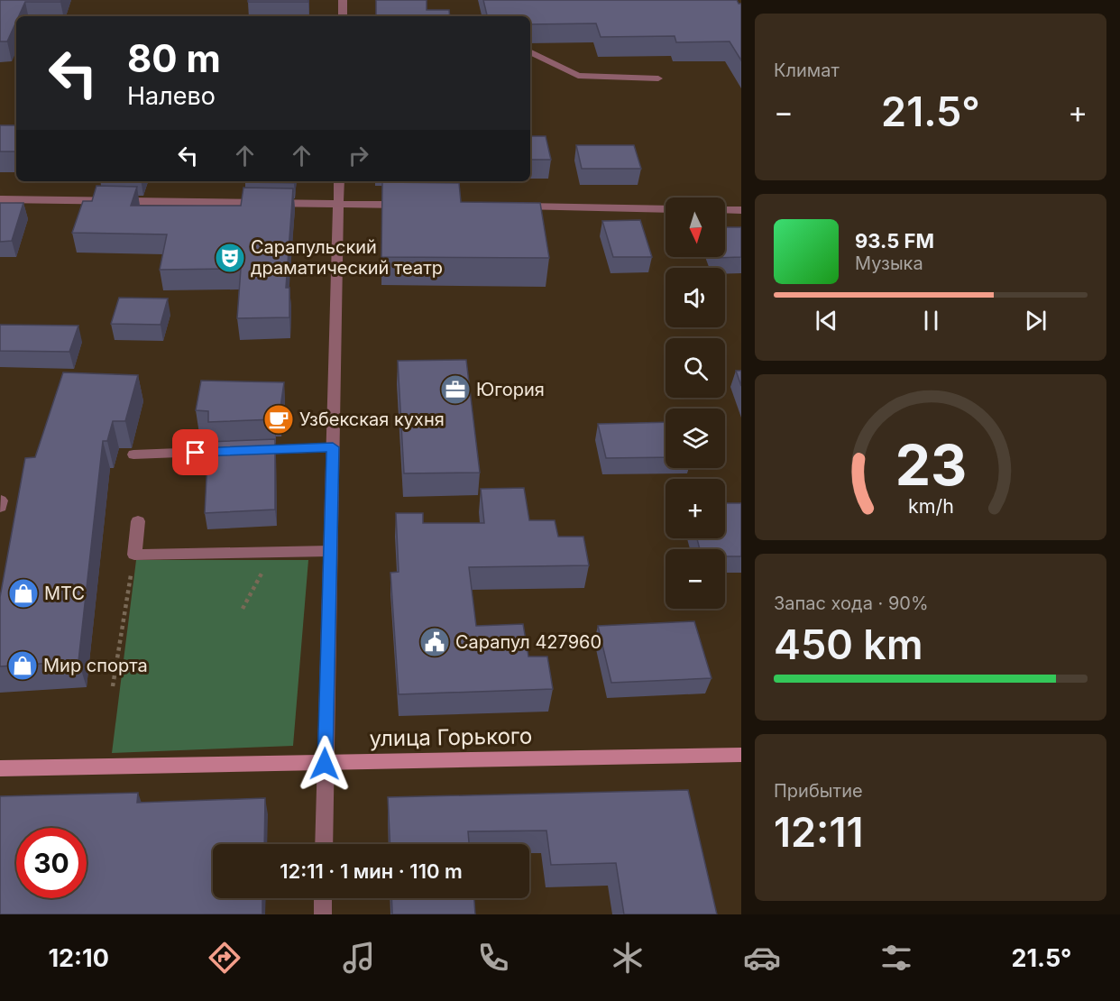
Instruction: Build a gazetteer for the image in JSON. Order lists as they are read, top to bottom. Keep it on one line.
{"streets":{"street":["улица Горького"]},"places":{"theatre":["Сарапульский драматический театр"],"office":["Югория"],"cafe":["Узбекская кухня"],"shop":["МТС","Мир спорта"],"public building":["Сарапул 427960"]},"north":"bottom","page":{"tile":["Климат",["Запас хода · 90%","450 km"],["Прибытие","12:11"]],"turn":["80 m","Налево"],"heat":["−","21.5°","+"],"map_buttons":["+","−"],"song":["93.5 FM","Музыка"],"limit":"30","trip":"12:11 · 1 мин · 110 m","tabs":["12:10","21.5°"],"gauge":["23","km/h"]}}
